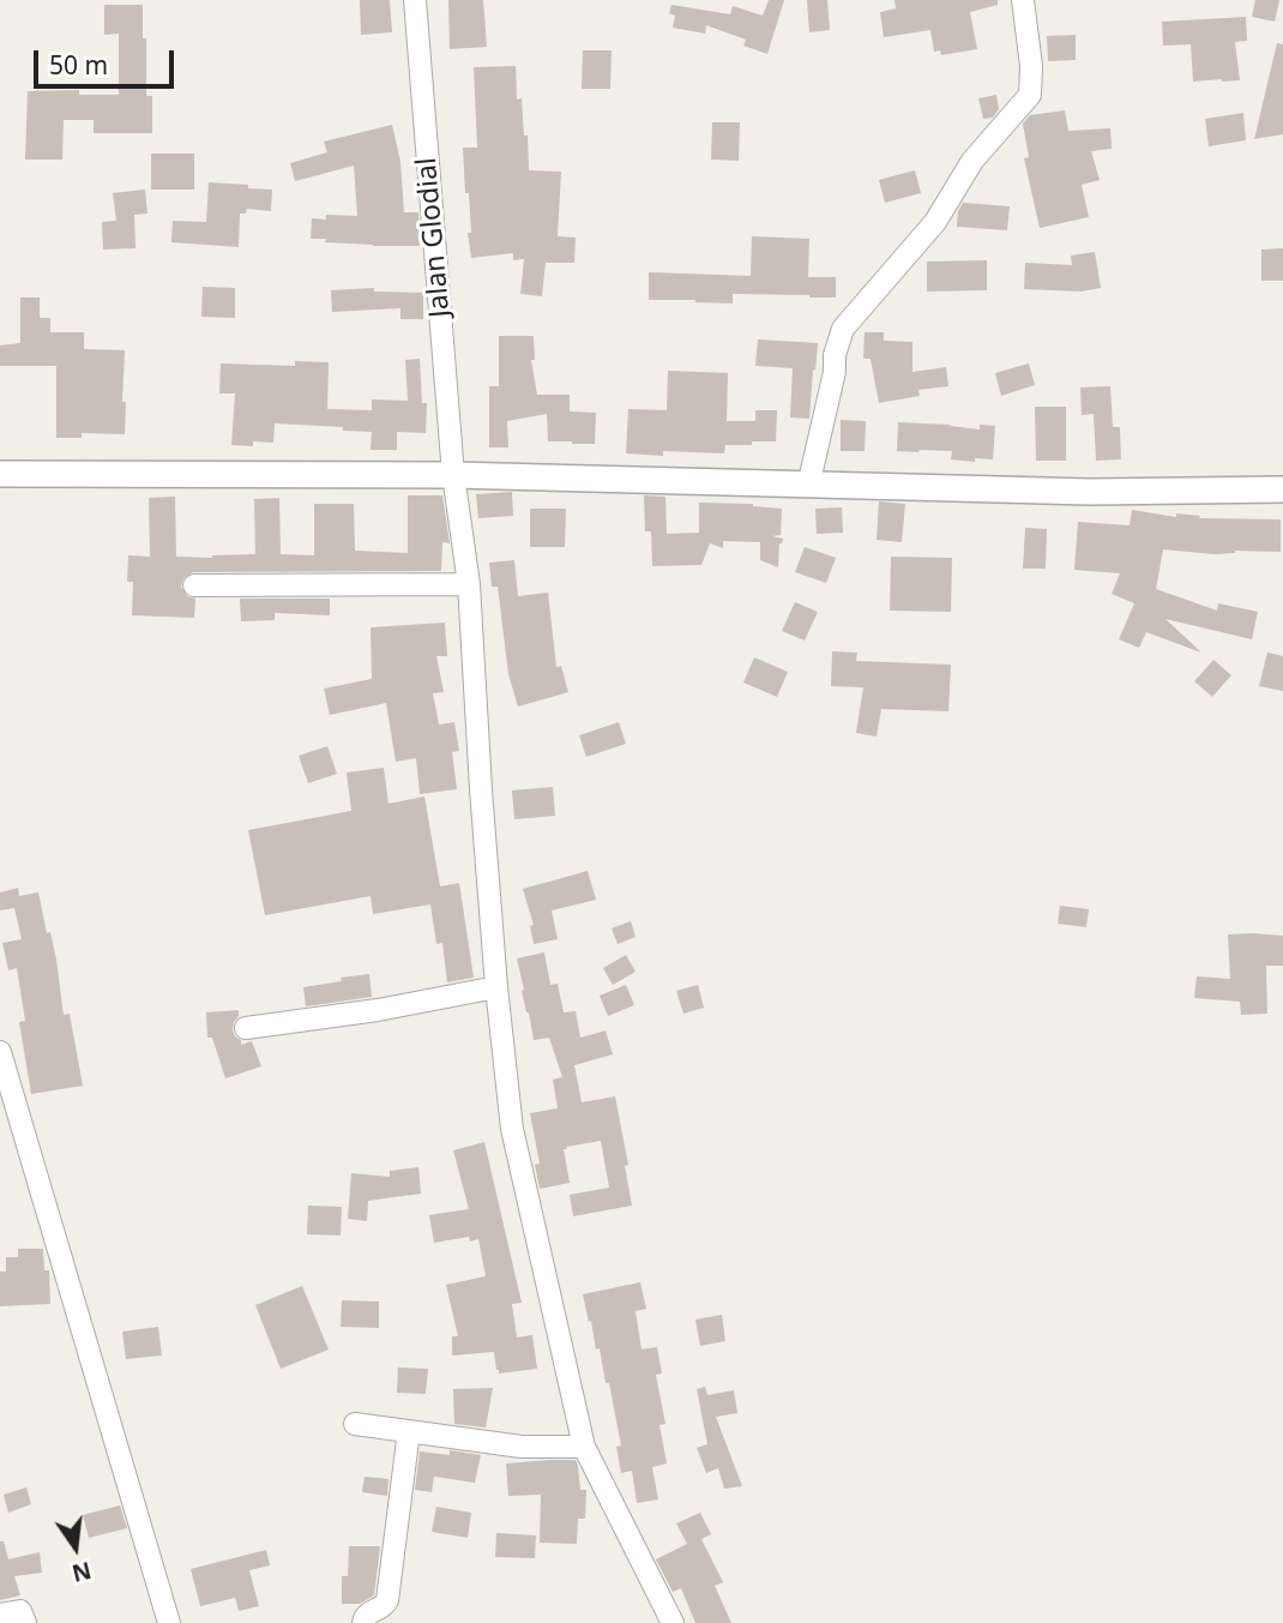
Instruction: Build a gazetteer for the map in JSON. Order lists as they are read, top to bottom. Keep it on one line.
{"streets":{"street":["Jalan Glodial"]},"scale_bar":"50 m","north":"bottom"}
